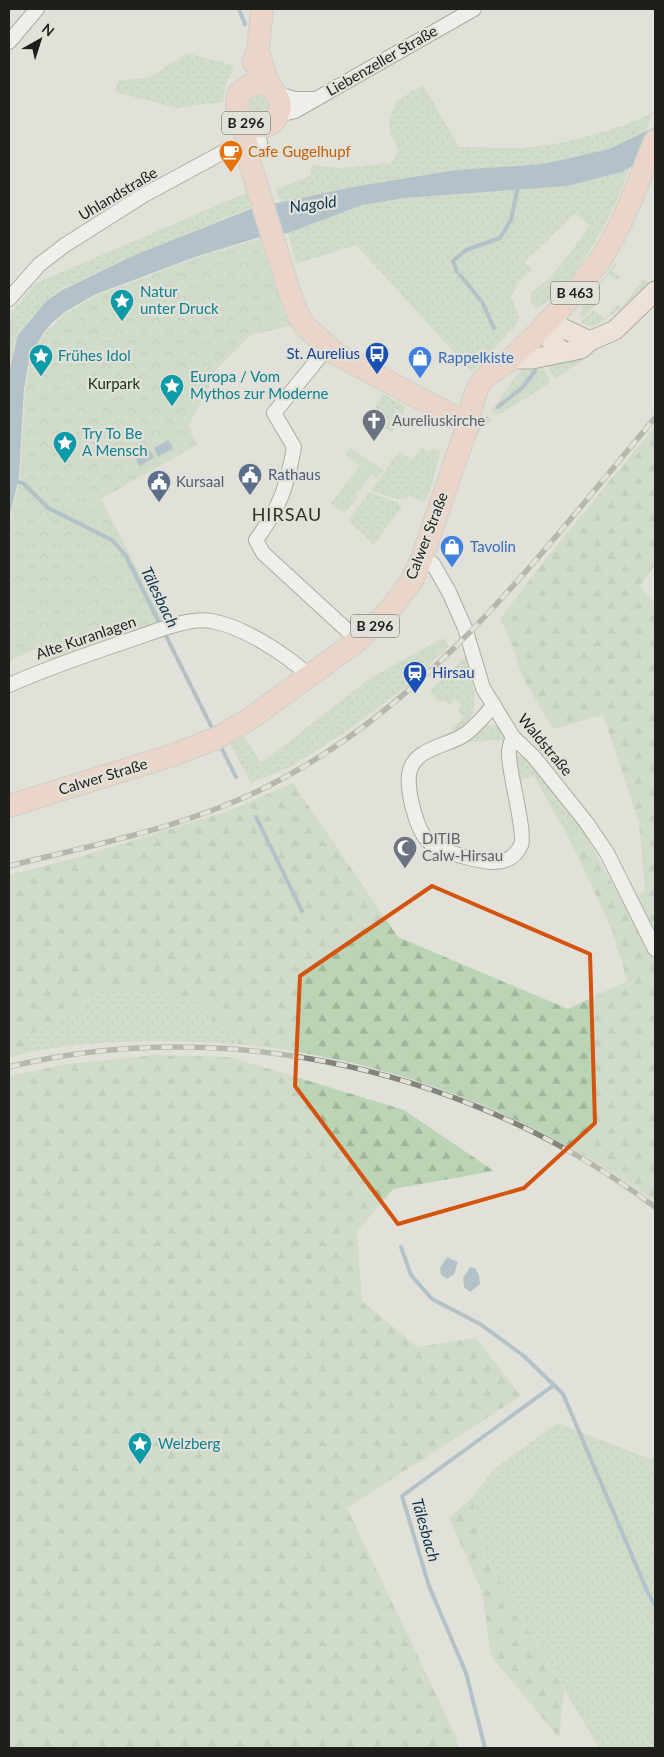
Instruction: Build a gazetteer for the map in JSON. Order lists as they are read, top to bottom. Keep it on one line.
{"streets":{"main road":["B 296","B 463","Calwer Straße"],"street":["Liebenzeller Straße","Uhlandstraße","Alte Kuranlagen","Waldstraße"]},"crossings":[["Liebenzeller Straße","B 296"],["Liebenzeller Straße","Uhlandstraße"],["B 296","Uhlandstraße"],["B 296","B 463"],["B 296","Calwer Straße"],["B 463","Calwer Straße"],["Calwer Straße","Alte Kuranlagen"],["Calwer Straße","Waldstraße"]],"districts":["HIRSAU"],"water":["Nagold","Tälesbach"],"parks":["Kurpark"],"places":{"cafe":["Cafe Gugelhupf"],"place":["Natur unter Druck","Frühes Idol","Europa / Vom Mythos zur Moderne","Try To Be A Mensch","Welzberg"],"bus stop":["St. Aurelius"],"shop":["Rappelkiste","Tavolin"],"church":["Aureliuskirche"],"public building":["Rathaus","Kursaal"],"station":["Hirsau"],"mosque":["DITIB Calw-Hirsau"]},"north":"top right"}
